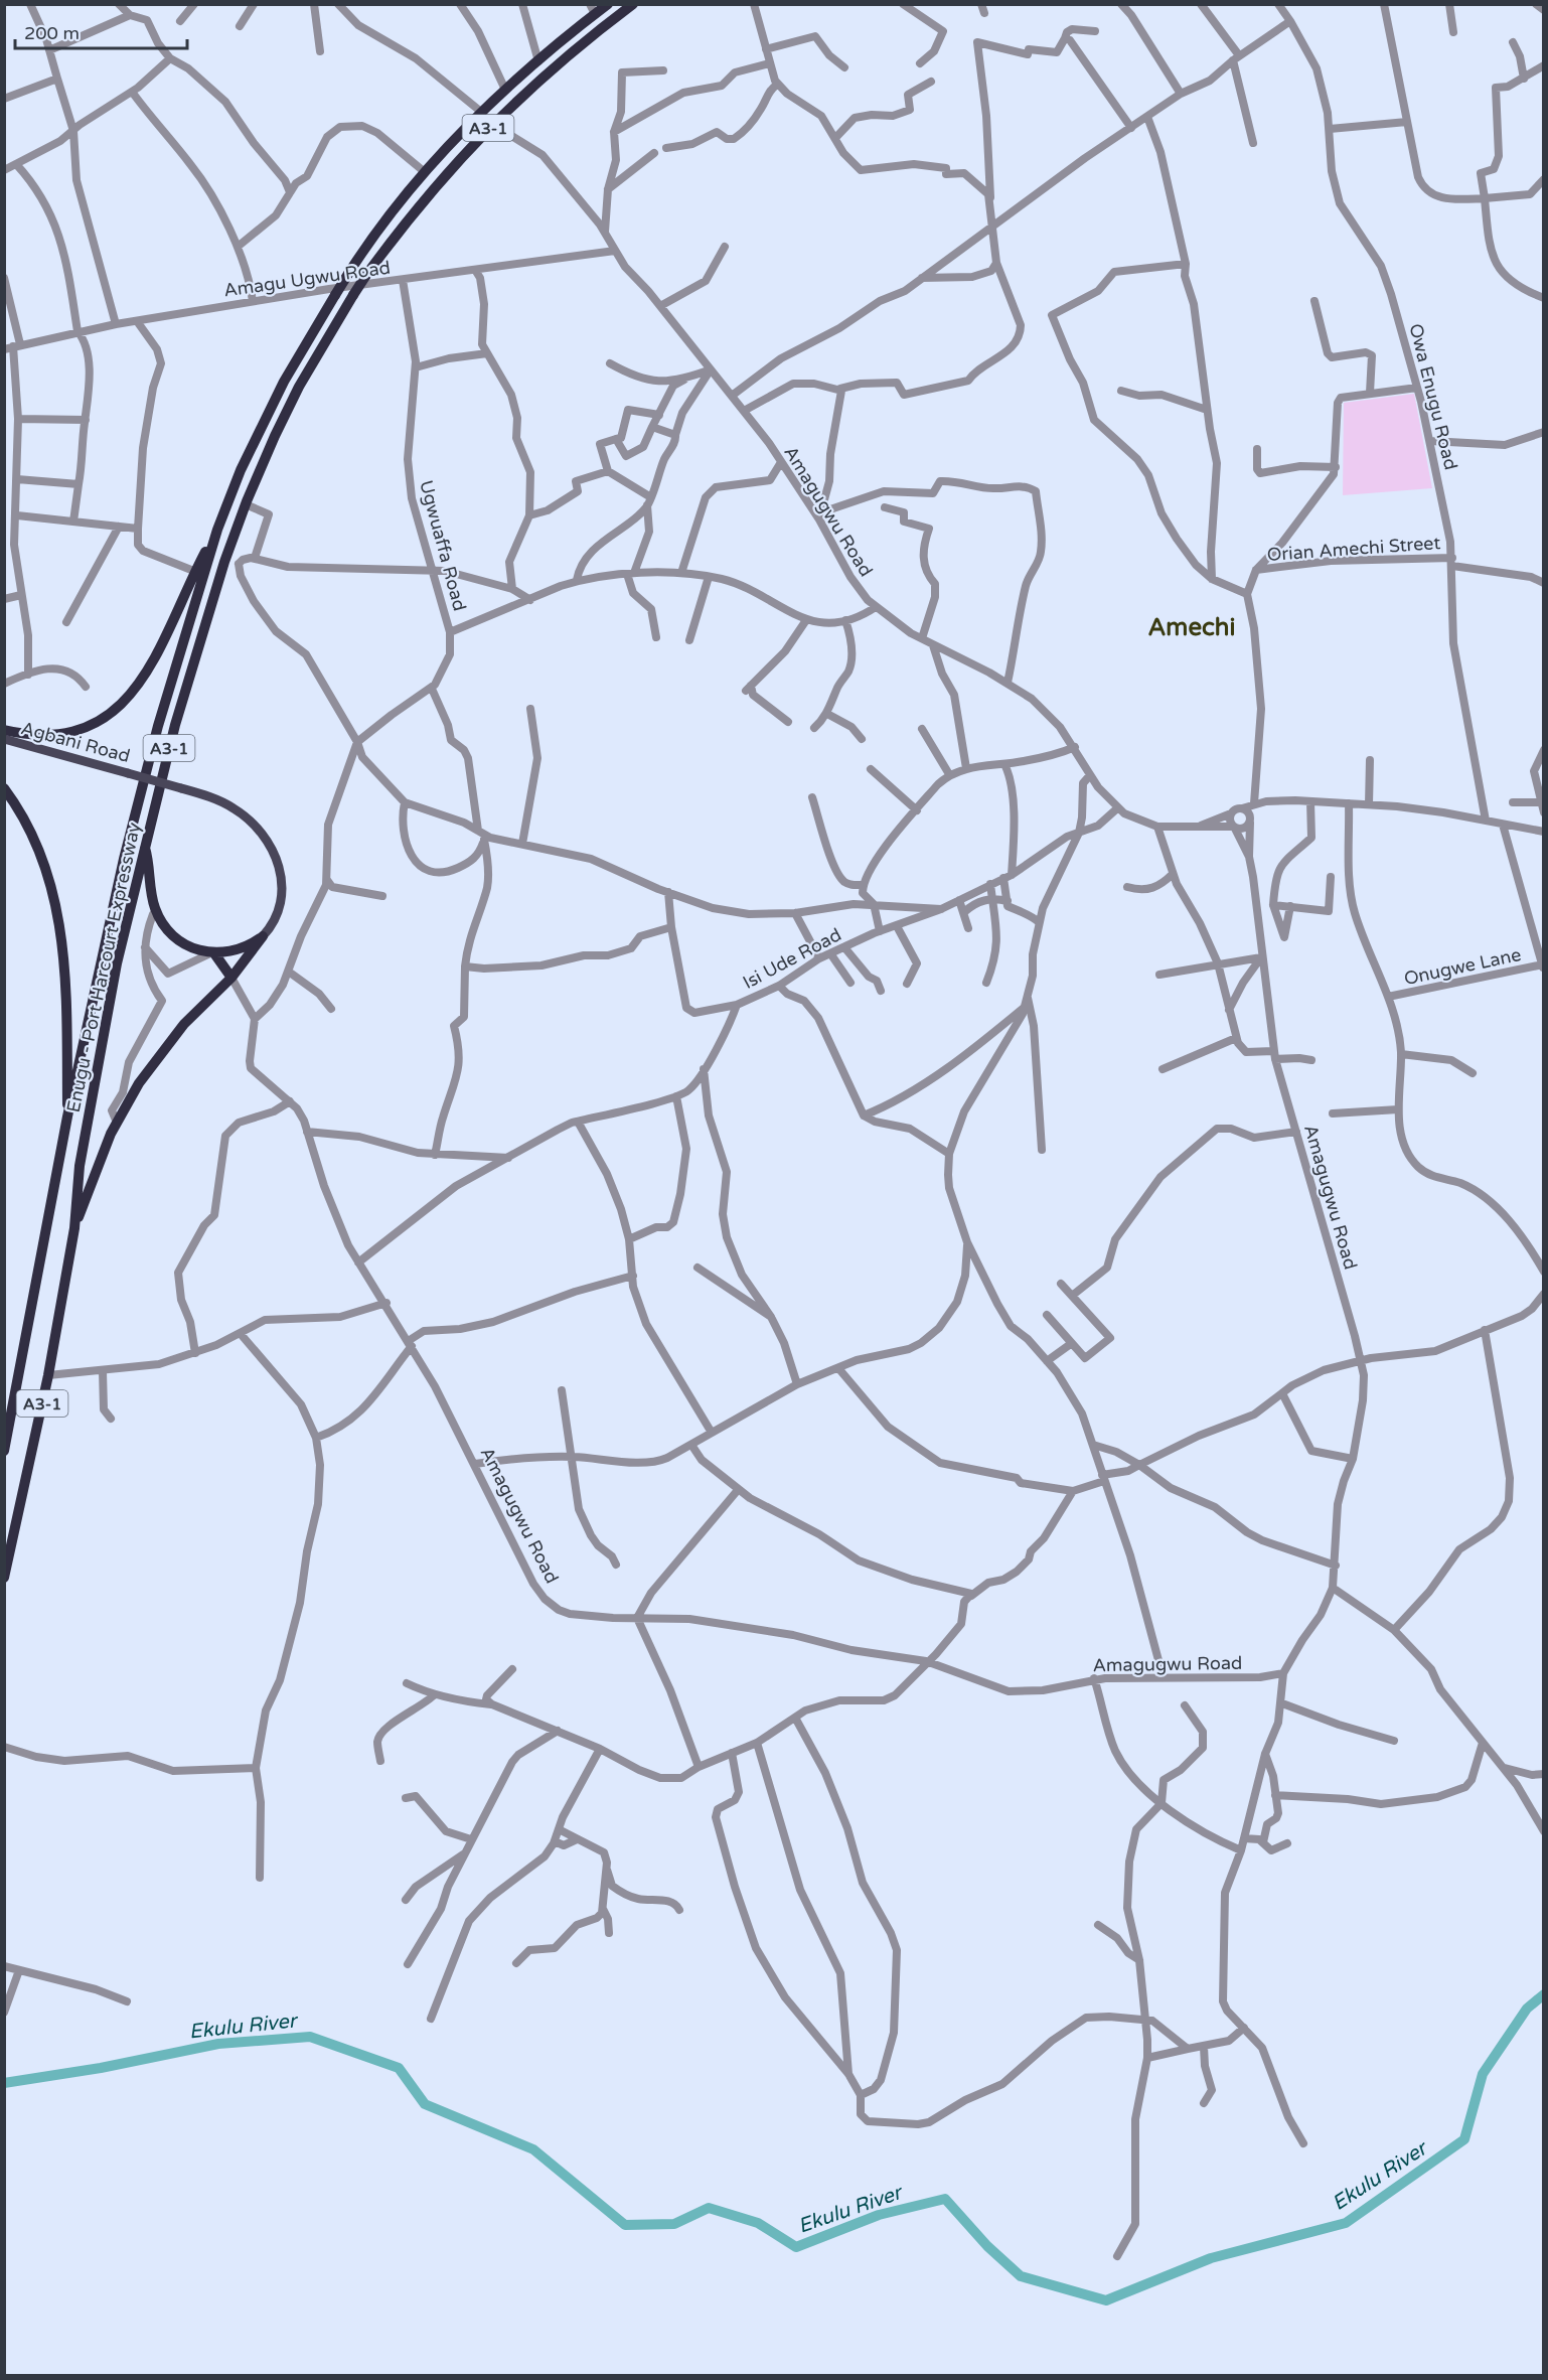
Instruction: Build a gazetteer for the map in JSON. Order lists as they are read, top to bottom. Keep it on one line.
{"streets":{"highway":["A3-1","Enugu - Port Harcourt Expressway"],"main road":["Agbani Road"],"street":["Amagu Ugwu Road","Owa Enugu Road","Amagugwu Road","Ugwuaffa Road","Orian Amechi Street","Isi Ude Road","Onugwe Lane"]},"crossings":[["Amagu Ugwu Road","Amagugwu Road"],["Amagu Ugwu Road","Ugwuaffa Road"],["Owa Enugu Road","Orian Amechi Street"],["Amagugwu Road","Isi Ude Road"],["Amagugwu Road","Enugu - Port Harcourt Expressway"]],"districts":["Amechi"],"water":["Ekulu River"],"scale_bar":"200 m"}
